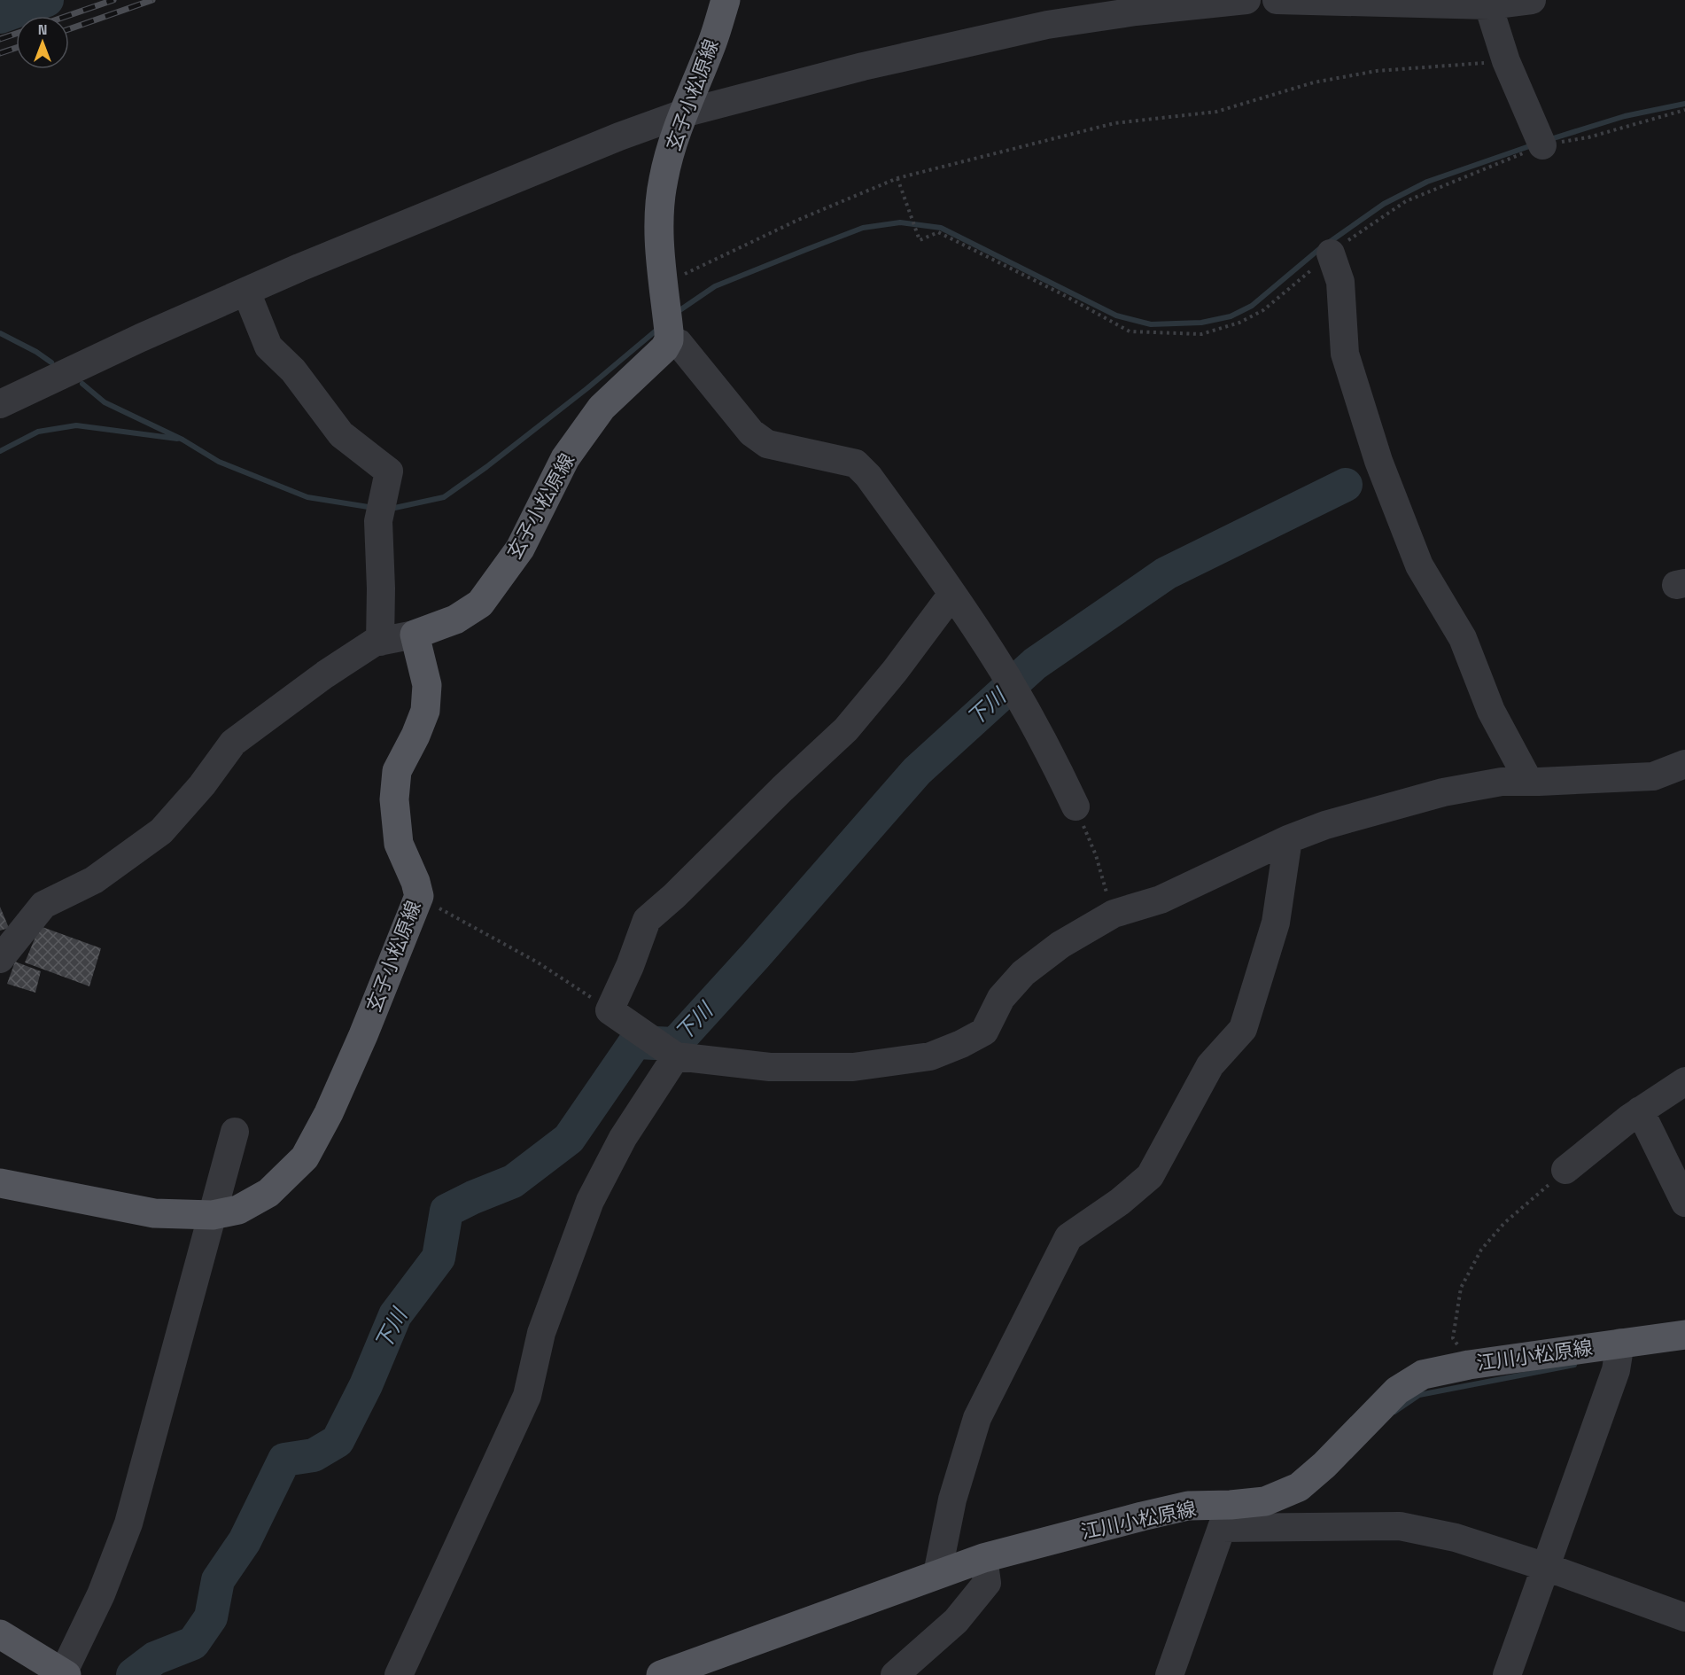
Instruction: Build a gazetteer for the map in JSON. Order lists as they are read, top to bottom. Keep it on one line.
{"streets":{"main road":["玄子小松原線","江川小松原線"]},"water":["下川"],"north":"top"}
